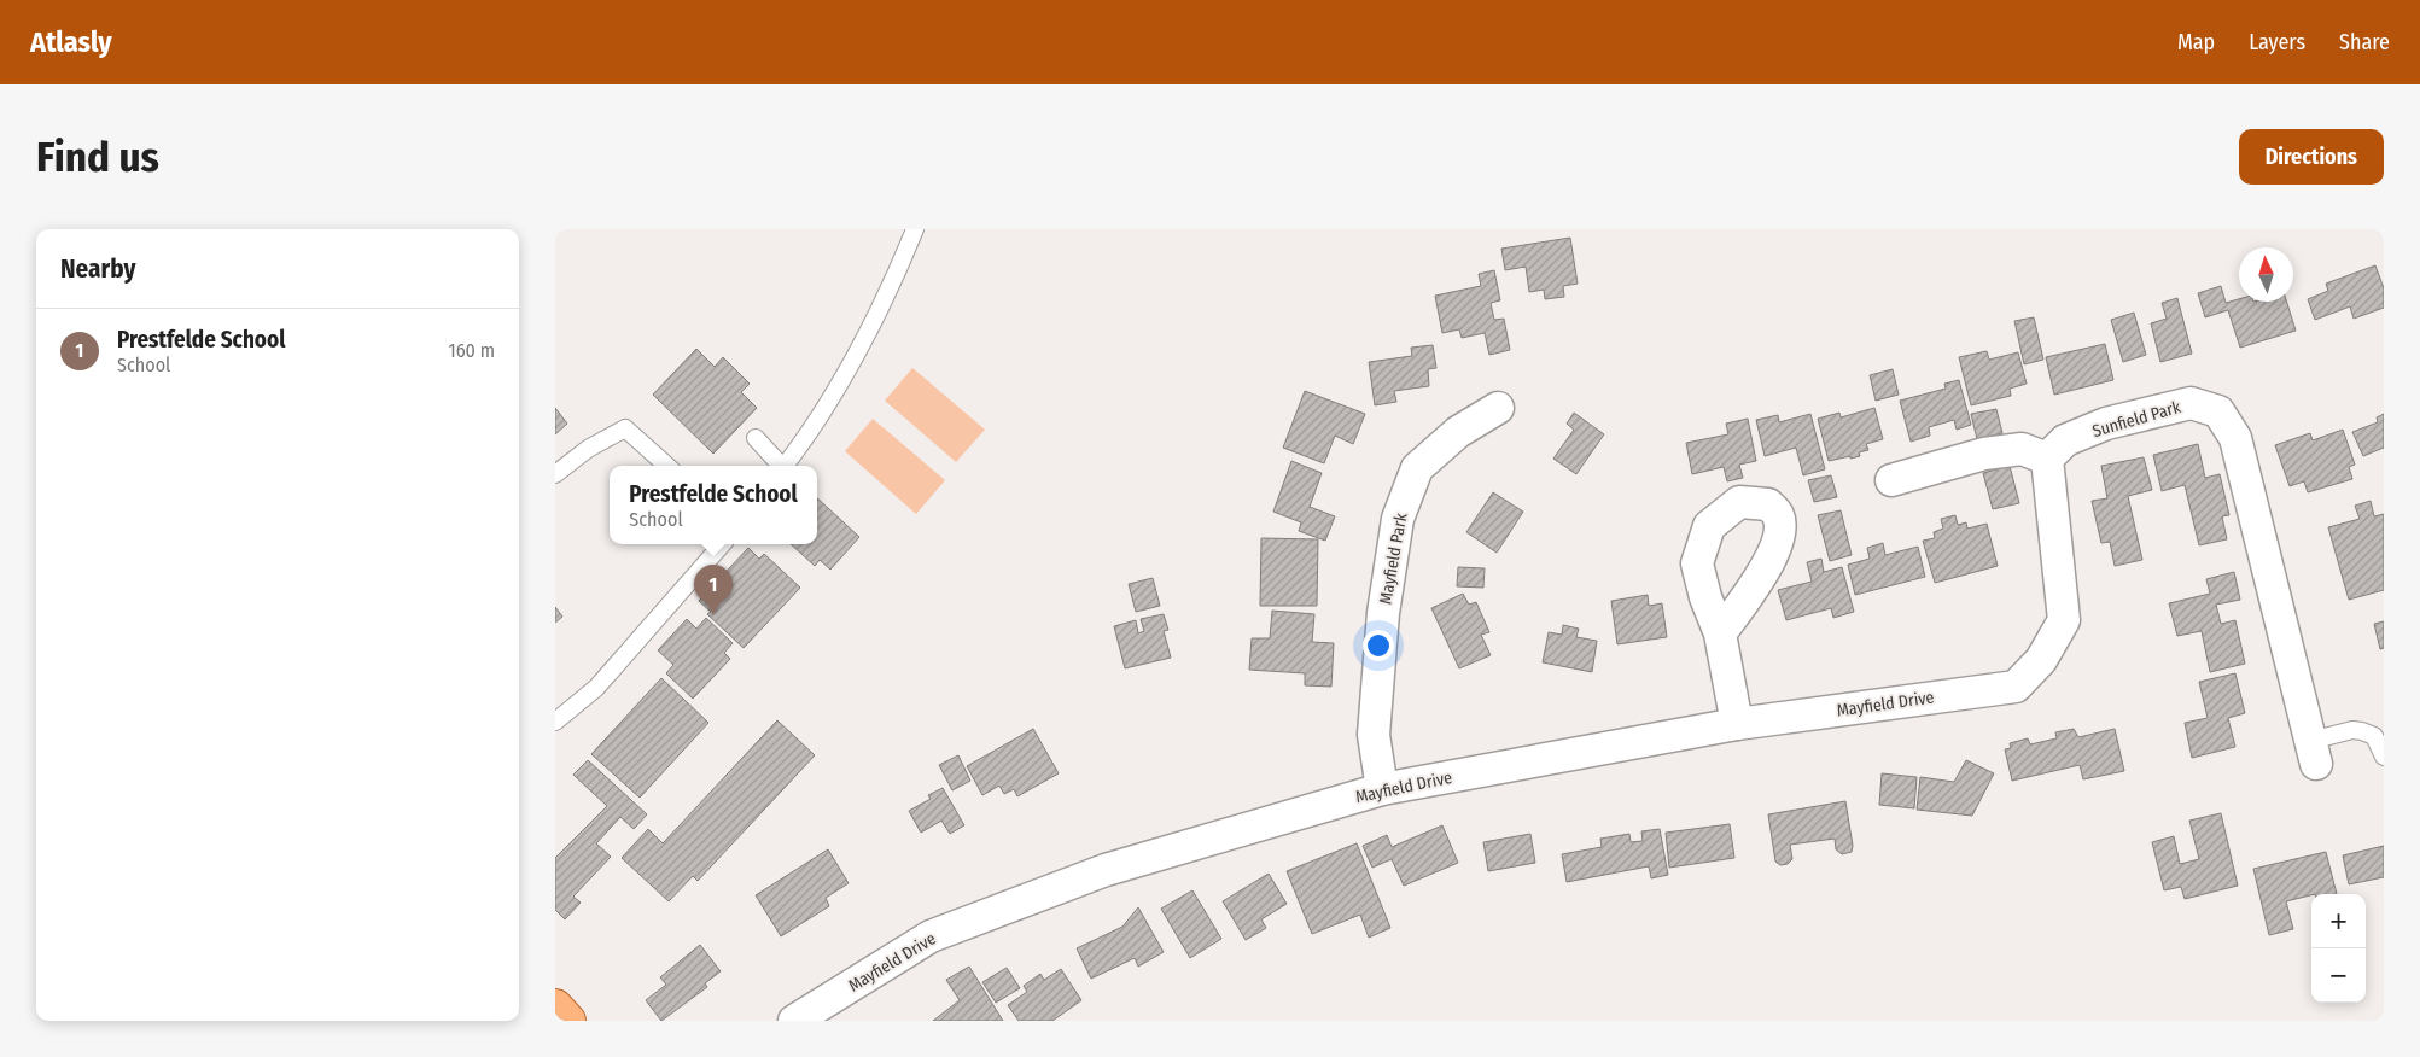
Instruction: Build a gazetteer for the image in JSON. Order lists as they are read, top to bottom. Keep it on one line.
{"streets":{"street":["Sunfield Park","Mayfield Park","Mayfield Drive"]},"crossings":[["Sunfield Park","Mayfield Drive"],["Mayfield Park","Mayfield Drive"]],"north":"top","page":{"header":"Atlasly","nav":["Map","Layers","Share"],"buttons":"Directions","title":"Find us","heading":"Nearby","list":[{"mark":"1","name":"Prestfelde School","note":"School","value":"160 m"}],"popup":["Prestfelde School","School"],"pins":"1","map_buttons":["+","−"]}}
